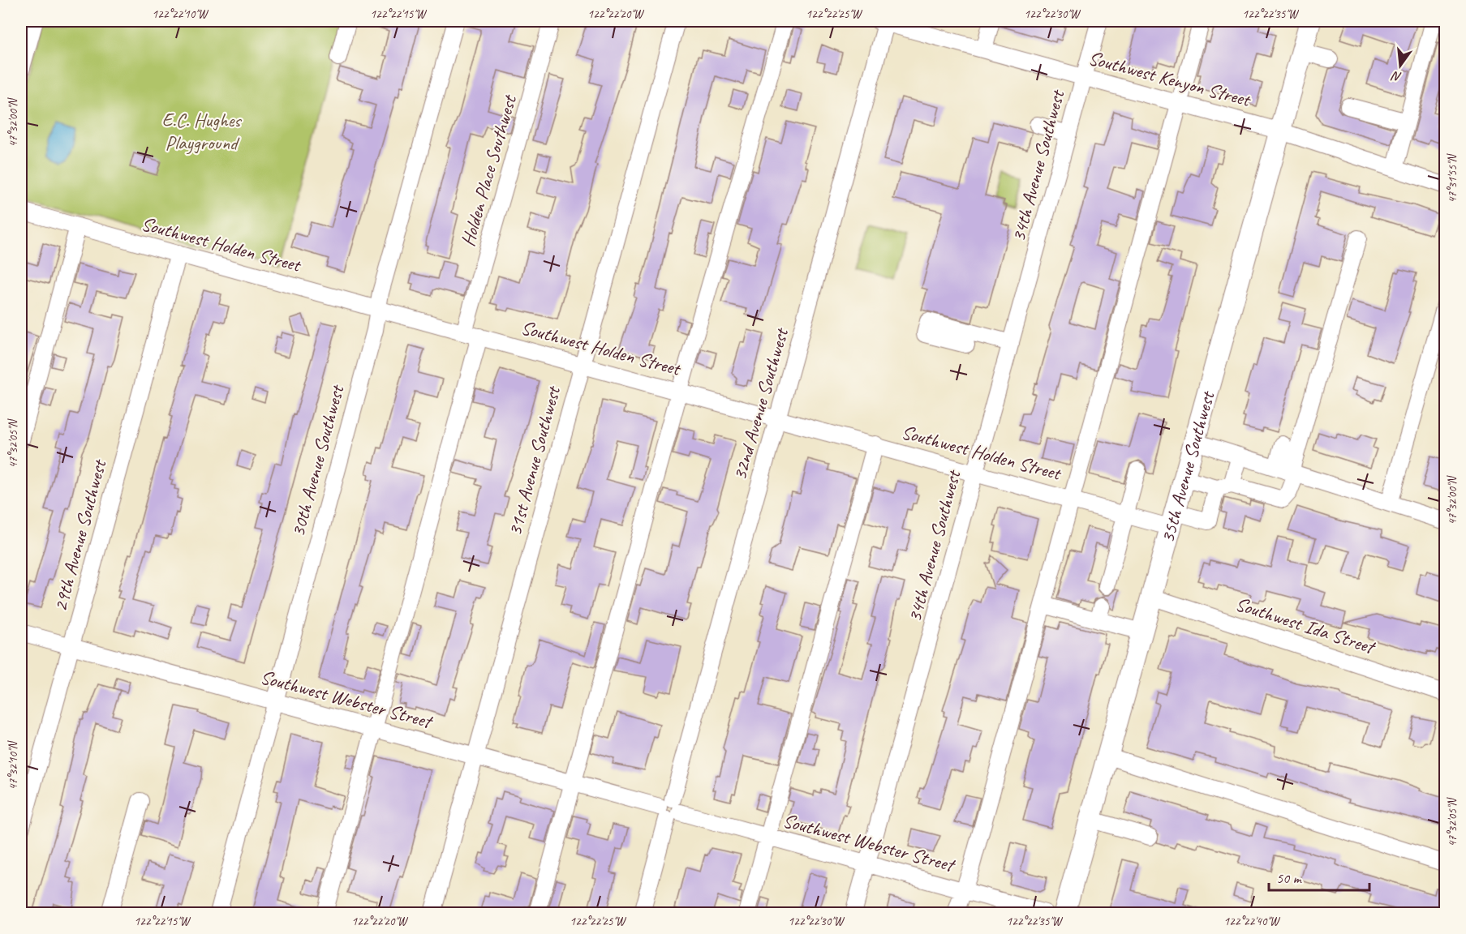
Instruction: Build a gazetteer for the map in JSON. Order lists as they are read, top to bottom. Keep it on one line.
{"streets":{"main road":["35th Avenue Southwest"],"street":["Southwest Kenyon Street","34th Avenue Southwest","Holden Place Southwest","Southwest Holden Street","32nd Avenue Southwest","30th Avenue Southwest","31st Avenue Southwest","29th Avenue Southwest","Southwest Ida Street","Southwest Webster Street"]},"crossings":[["Southwest Kenyon Street","34th Avenue Southwest"],["Southwest Kenyon Street","32nd Avenue Southwest"],["Southwest Kenyon Street","35th Avenue Southwest"],["34th Avenue Southwest","Southwest Holden Street"],["34th Avenue Southwest","Southwest Webster Street"],["Holden Place Southwest","Southwest Holden Street"],["Holden Place Southwest","Southwest Webster Street"],["Southwest Holden Street","32nd Avenue Southwest"],["Southwest Holden Street","30th Avenue Southwest"],["Southwest Holden Street","31st Avenue Southwest"],["Southwest Holden Street","35th Avenue Southwest"],["Southwest Holden Street","29th Avenue Southwest"],["32nd Avenue Southwest","Southwest Webster Street"],["30th Avenue Southwest","Southwest Webster Street"],["31st Avenue Southwest","Southwest Webster Street"],["35th Avenue Southwest","Southwest Ida Street"],["29th Avenue Southwest","Southwest Webster Street"]],"parks":["E.C. Hughes Playground"],"scale_bar":"50 m","north":"bottom","coordinates":["122°22'10\"W","122°22'15\"W","122°22'20\"W","122°22'25\"W","122°22'30\"W","122°22'35\"W","47°32'00\"N","47°31'55\"N","47°32'05\"N","47°32'10\"N","122°22'40\"W"]}
